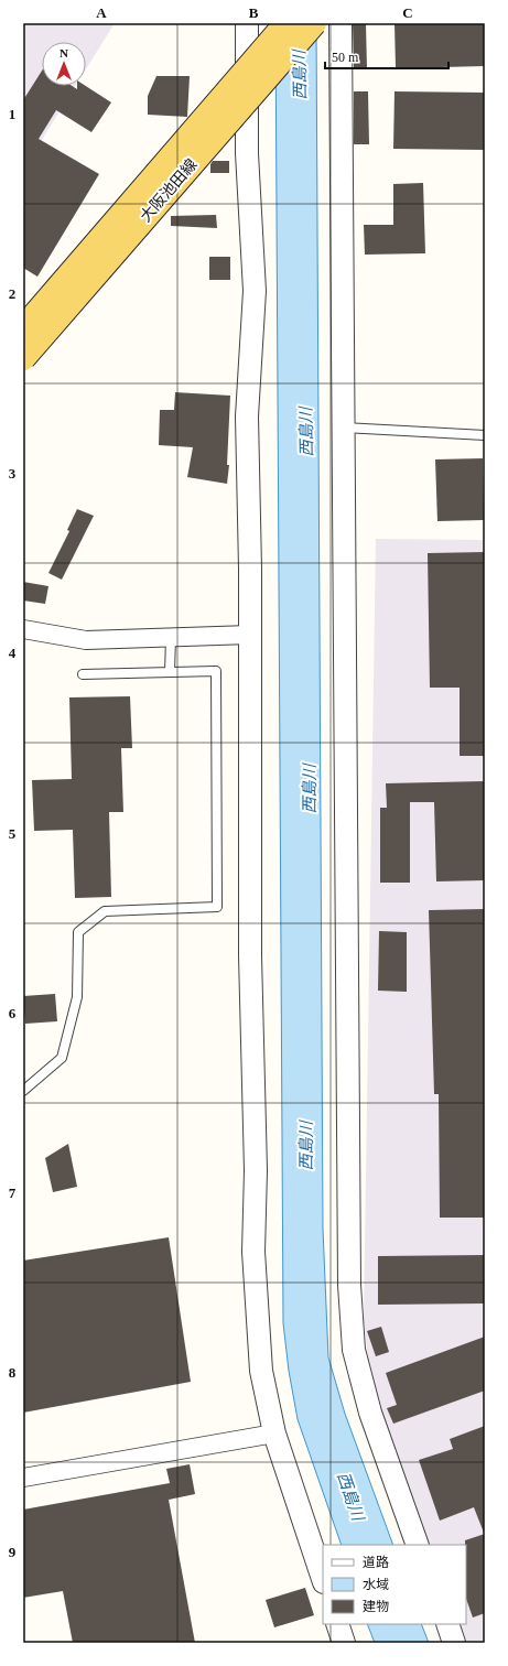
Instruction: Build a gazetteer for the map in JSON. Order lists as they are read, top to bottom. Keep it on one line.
{"streets":{"main road":["大阪池田線"]},"water":["西島川"],"legend":["道路","水域","建物"],"scale_bar":"50 m","north":"top","grid":{"columns":["A","B","C"],"rows":["1","2","3","4","5","6","7","8","9"]}}
